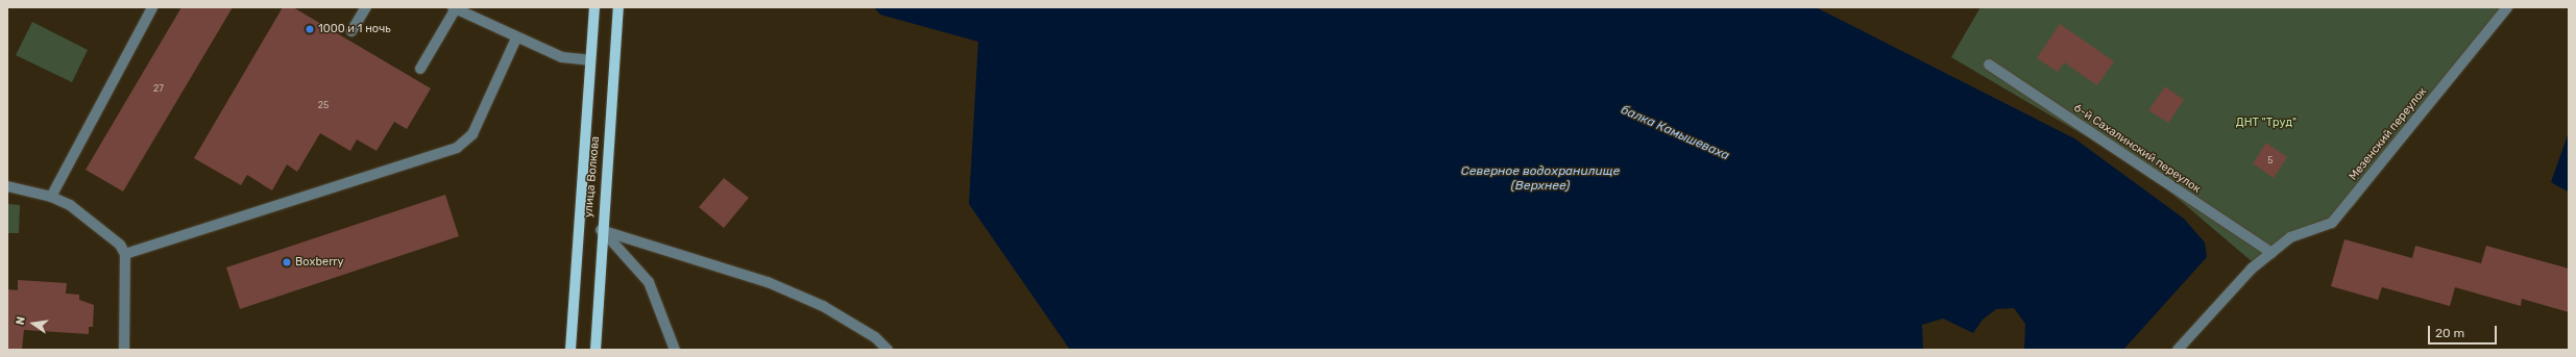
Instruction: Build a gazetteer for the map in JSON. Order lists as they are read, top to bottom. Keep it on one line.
{"streets":{"main road":["улица Волкова"],"street":["Мезенский переулок","6-й Сахалинский переулок"]},"crossings":[["Мезенский переулок","6-й Сахалинский переулок"]],"water":["балка Камышеваха","Северное водохранилище (Верхнее)"],"parks":["ДНТ \"Труд\""],"places":["1000 и 1 ночь","Boxberry"],"house_numbers":["27","25","5"],"scale_bar":"20 m","north":"left"}
